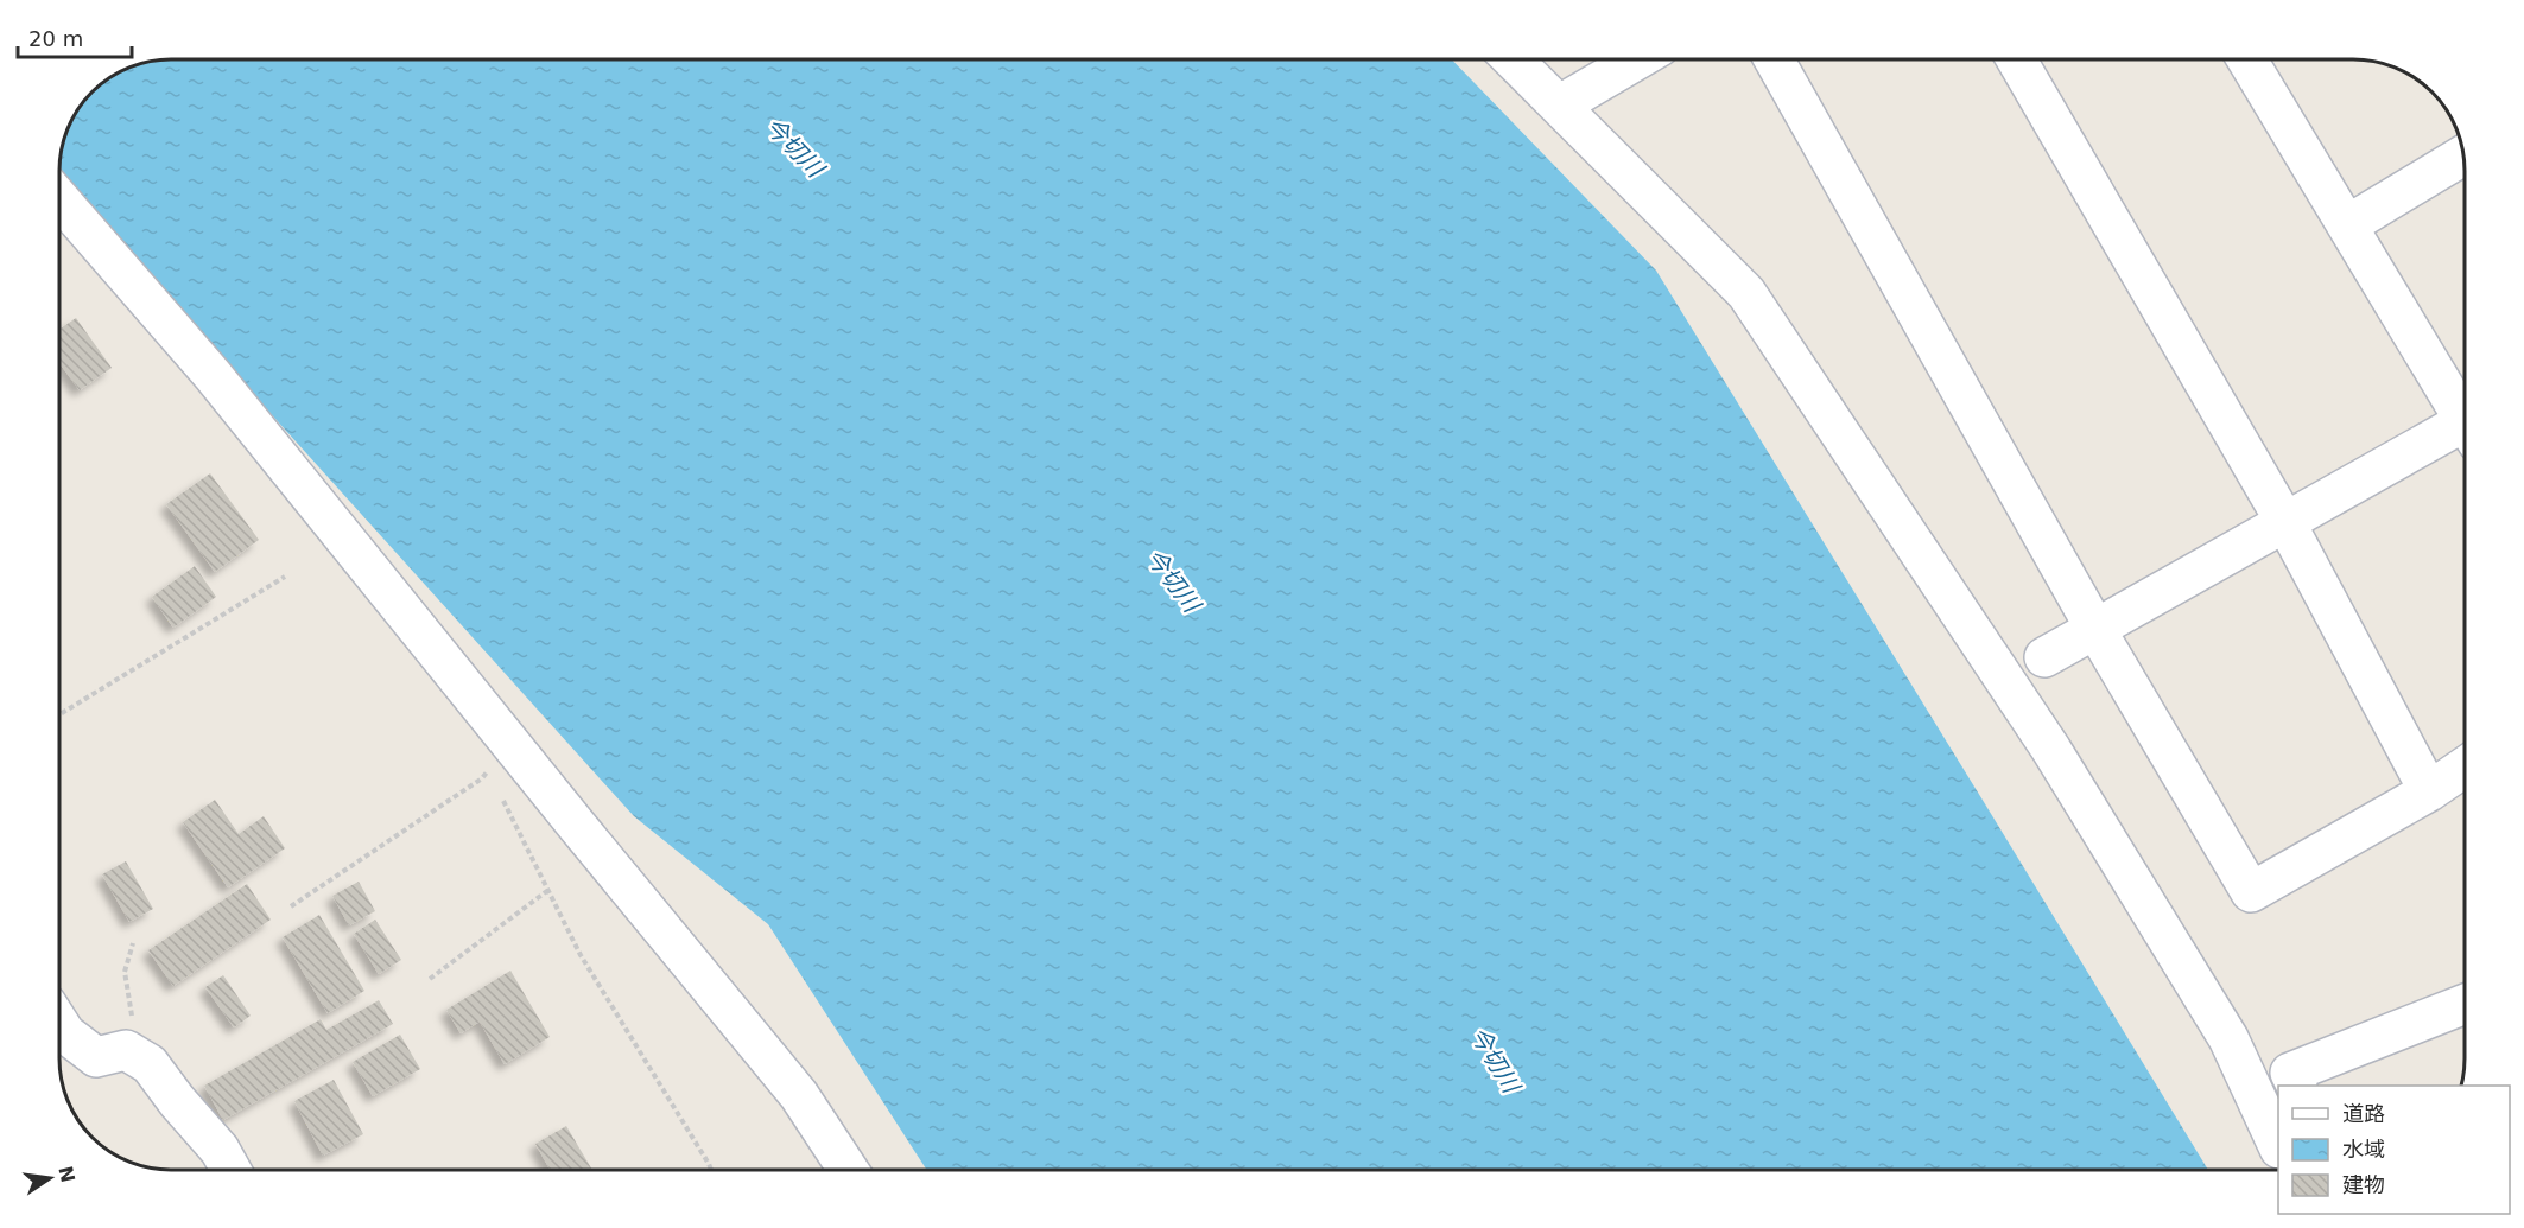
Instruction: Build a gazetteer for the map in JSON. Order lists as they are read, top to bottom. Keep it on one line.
{"water":["今切川"],"legend":["道路","水域","建物"],"scale_bar":"20 m","north":"right"}
